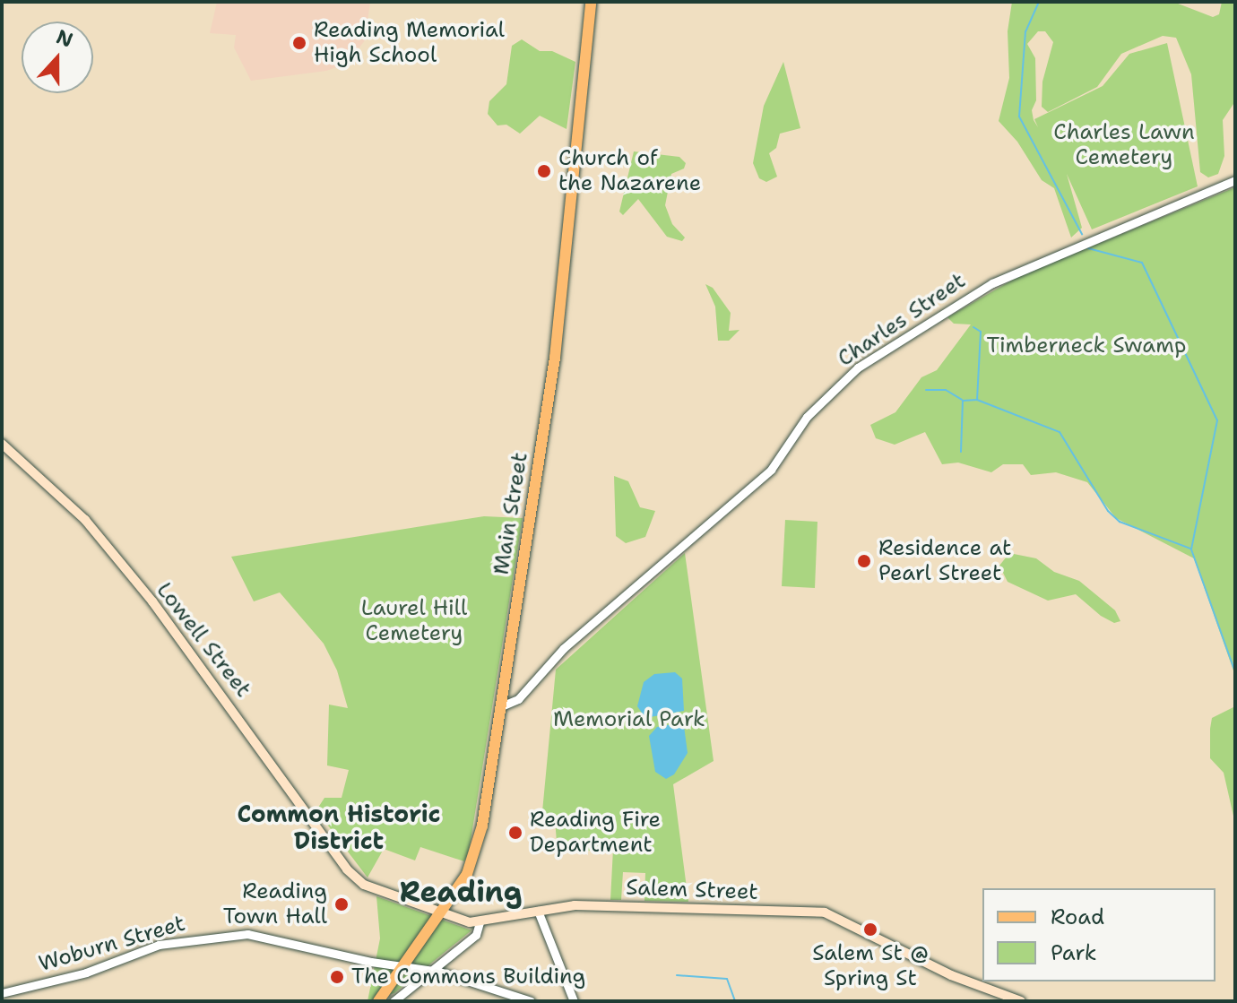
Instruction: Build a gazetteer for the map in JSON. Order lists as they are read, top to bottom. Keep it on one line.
{"streets":{"main road":["Main Street","Lowell Street","Salem Street"],"street":["Charles Street","Woburn Street"]},"crossings":[["Charles Street","Main Street"],["Main Street","Salem Street"],["Main Street","Woburn Street"],["Lowell Street","Salem Street"]],"districts":["Common Historic District","Reading"],"parks":["Charles Lawn Cemetery","Timberneck Swamp","Laurel Hill Cemetery","Memorial Park"],"places":["Reading Memorial High School","Church of the Nazarene","Residence at Pearl Street","Reading Fire Department","Reading Town Hall","Salem St @ Spring St","The Commons Building"],"legend":["Road","Park"],"north":"top"}
